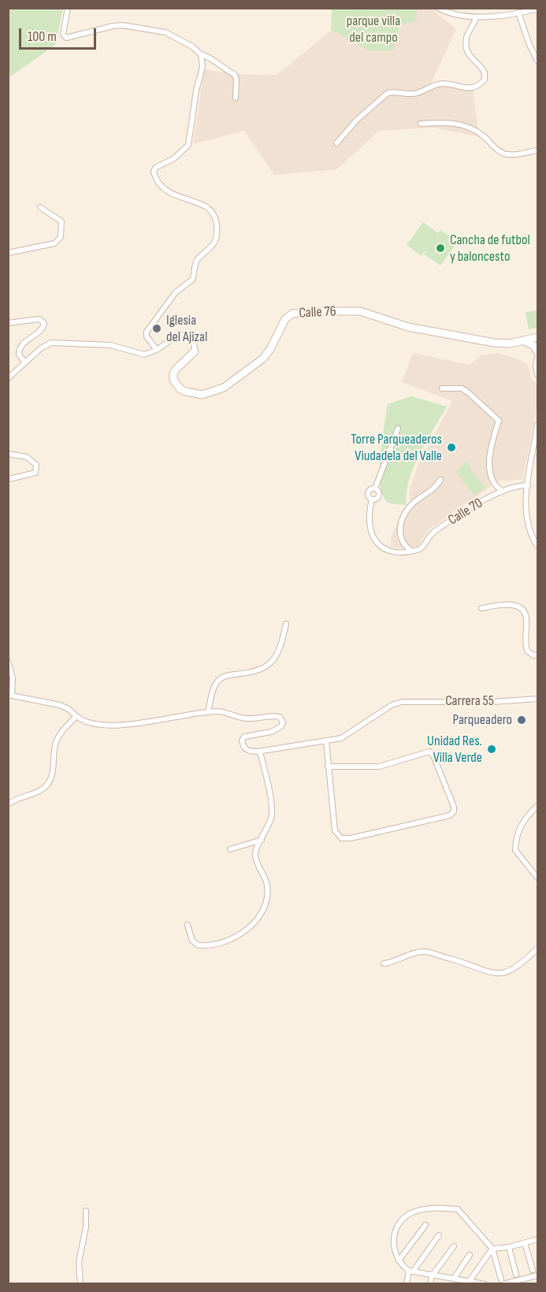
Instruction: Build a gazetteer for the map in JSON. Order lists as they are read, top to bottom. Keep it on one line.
{"streets":{"street":["Calle 76","Calle 70","Carrera 55"]},"parks":["parque villa del campo"],"places":["Cancha de futbol y baloncesto","Iglesia del Ajizal","Torre Parqueaderos Viudadela del Valle","Parqueadero","Unidad Res. Villa Verde"],"scale_bar":"100 m"}
